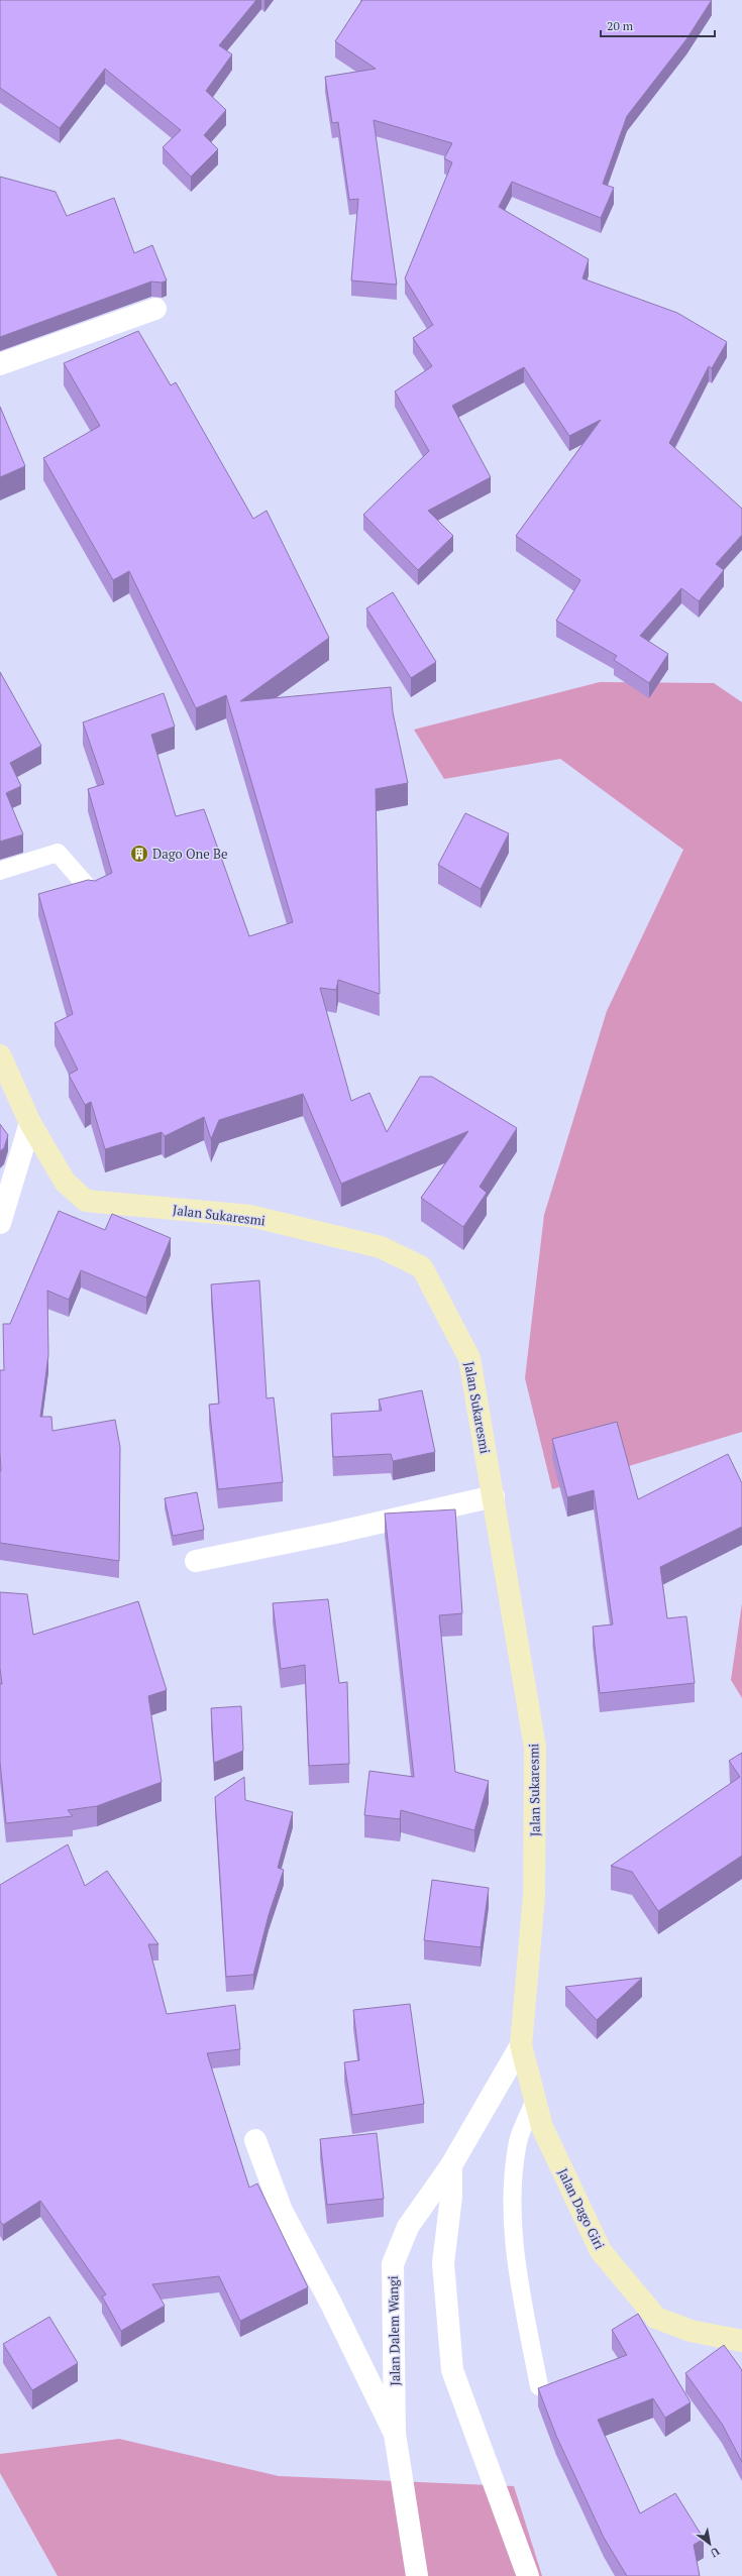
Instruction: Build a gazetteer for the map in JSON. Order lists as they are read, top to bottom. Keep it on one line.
{"streets":{"main road":["Jalan Sukaresmi","Jalan Dago Giri"],"street":["Jalan Dalem Wangi"]},"crossings":[["Jalan Sukaresmi","Jalan Dago Giri"],["Jalan Sukaresmi","Jalan Dalem Wangi"],["Jalan Dago Giri","Jalan Dalem Wangi"]],"places":{"building":["Dago One Be"]},"scale_bar":"20 m","north":"bottom right"}
